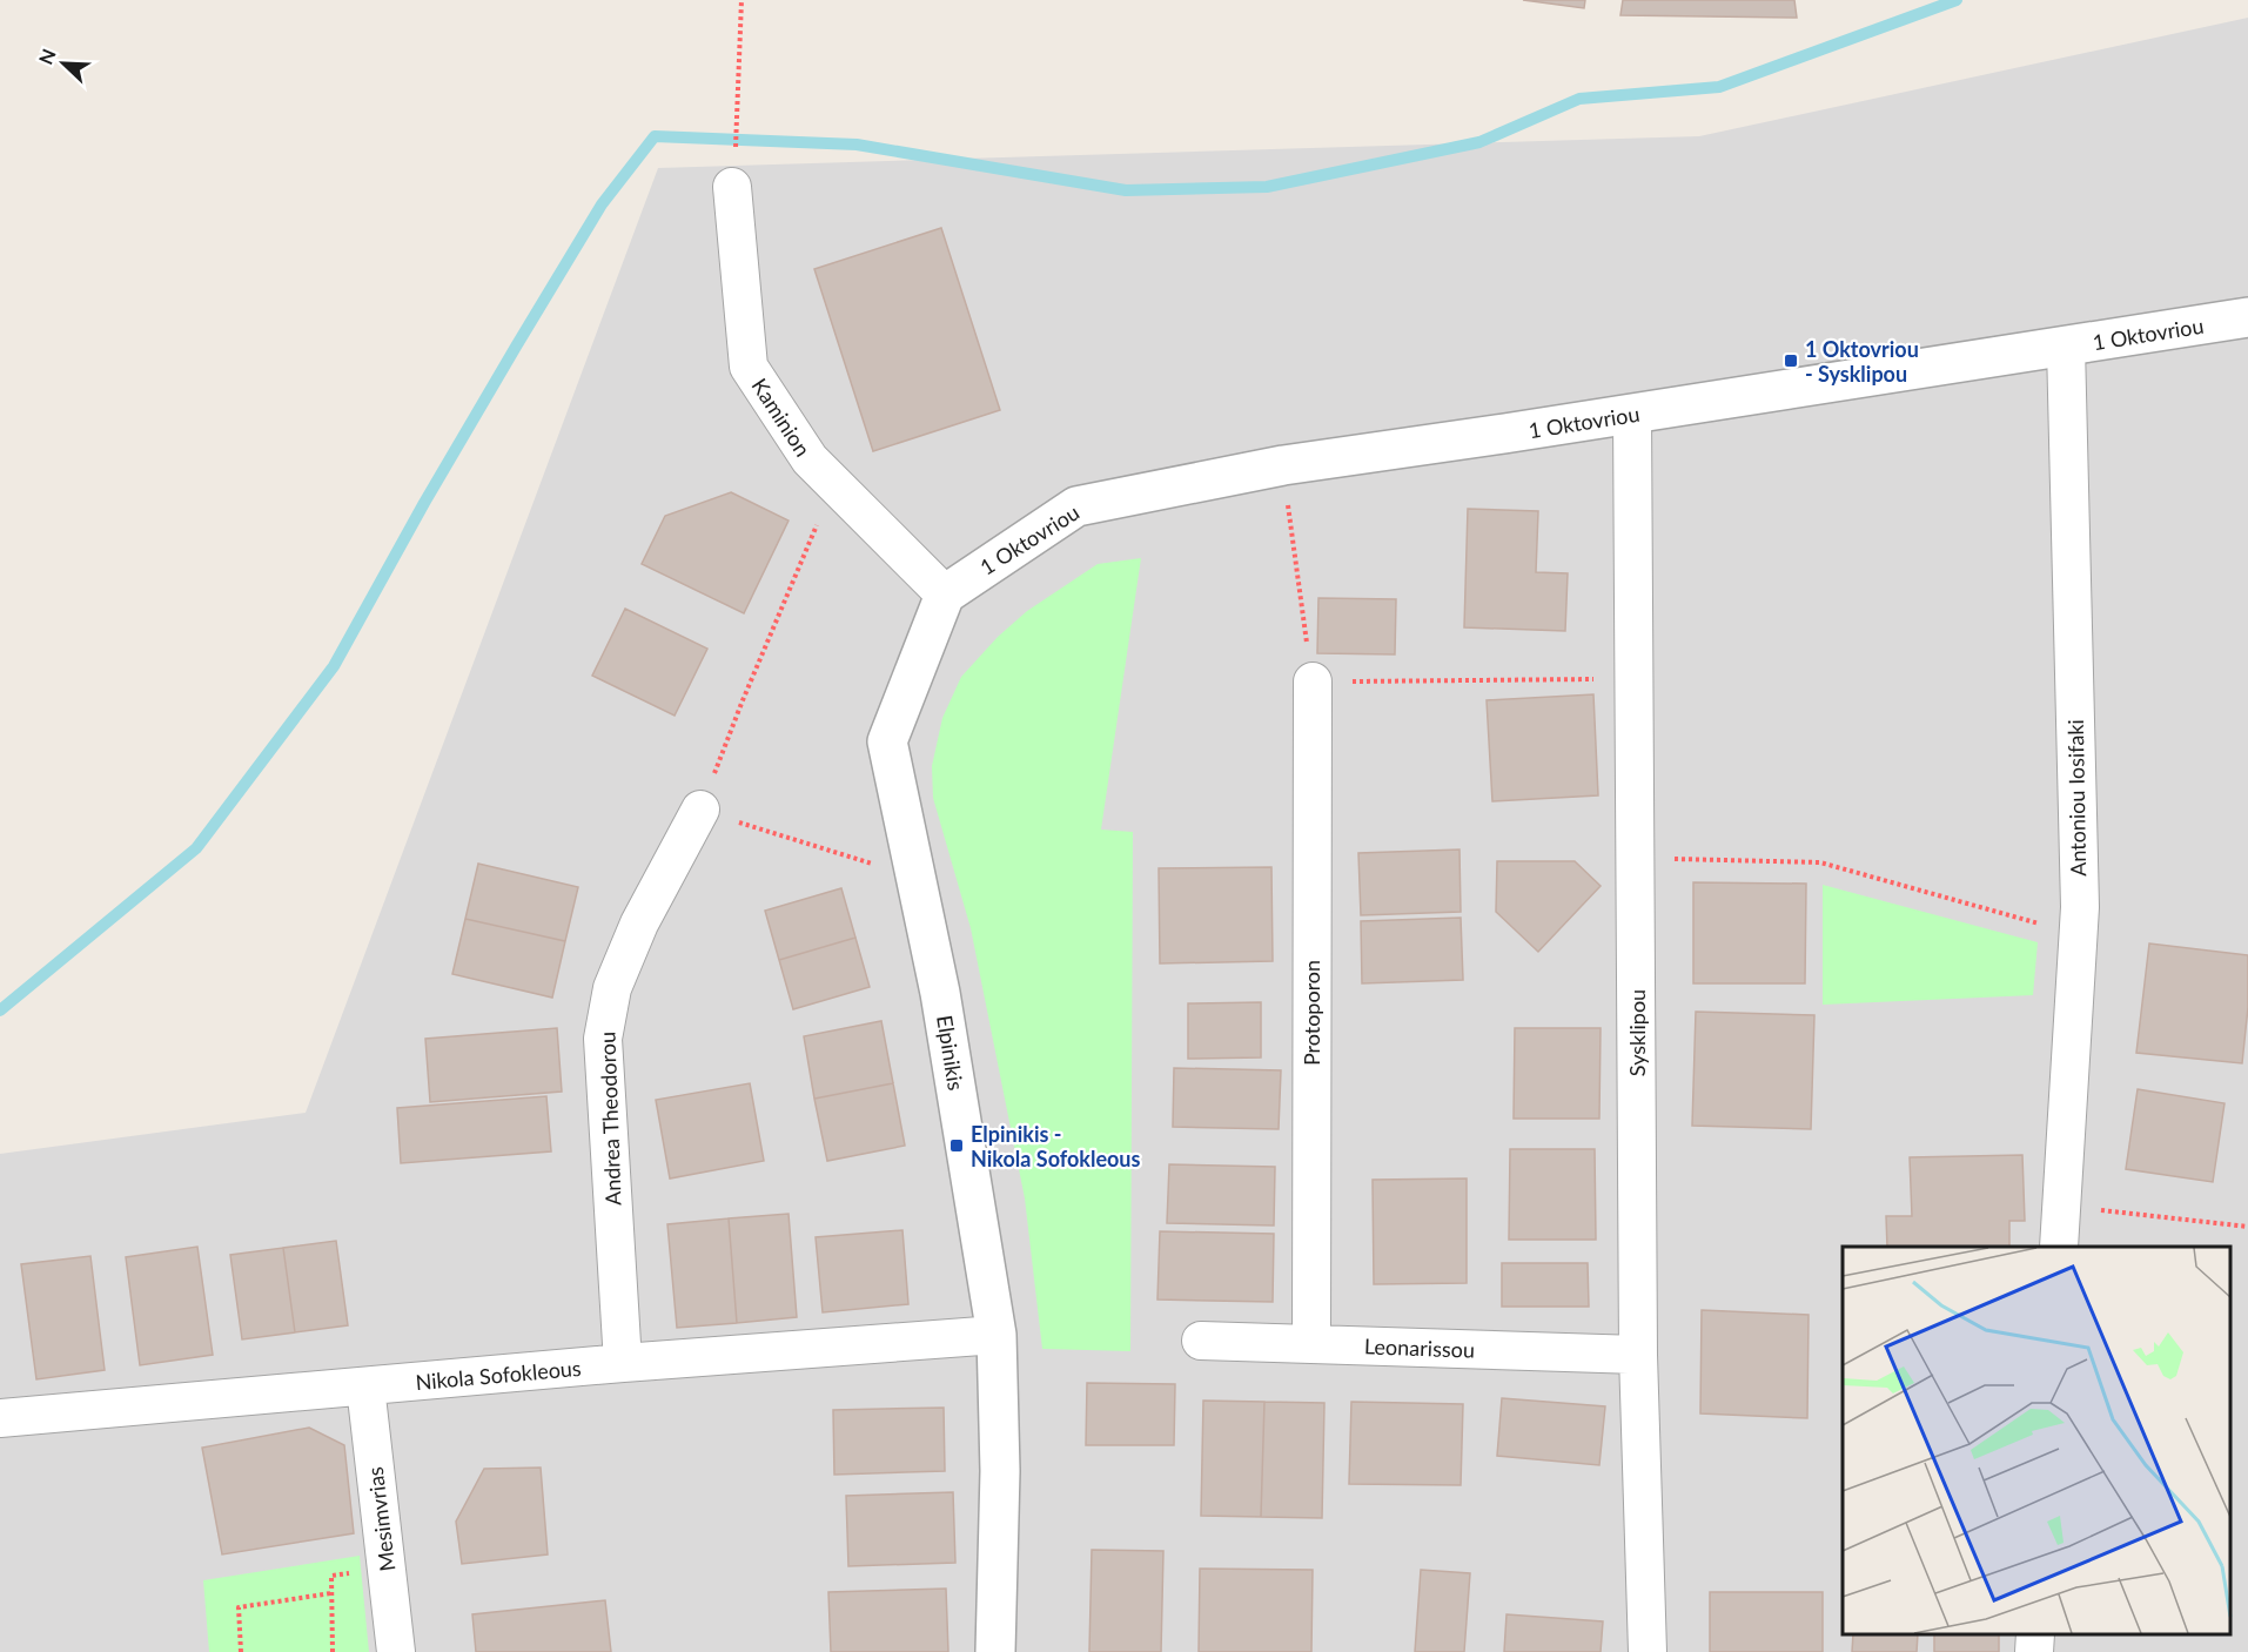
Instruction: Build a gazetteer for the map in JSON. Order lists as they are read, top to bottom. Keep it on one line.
{"streets":{"street":["1 Oktovriou","Kaminion","Antoniou Iosifaki","Protoporon","Sysklipou","Elpinikis","Andrea Theodorou","Leonarissou","Nikola Sofokleous","Mesimvrias"]},"crossings":[["1 Oktovriou","Kaminion"],["1 Oktovriou","Antoniou Iosifaki"],["1 Oktovriou","Sysklipou"],["1 Oktovriou","Elpinikis"],["Kaminion","Elpinikis"],["Protoporon","Leonarissou"],["Sysklipou","Leonarissou"],["Elpinikis","Nikola Sofokleous"],["Andrea Theodorou","Nikola Sofokleous"],["Nikola Sofokleous","Mesimvrias"]],"places":{"transit":["1 Oktovriou - Sysklipou","Elpinikis - Nikola Sofokleous"]},"north":"top left"}
